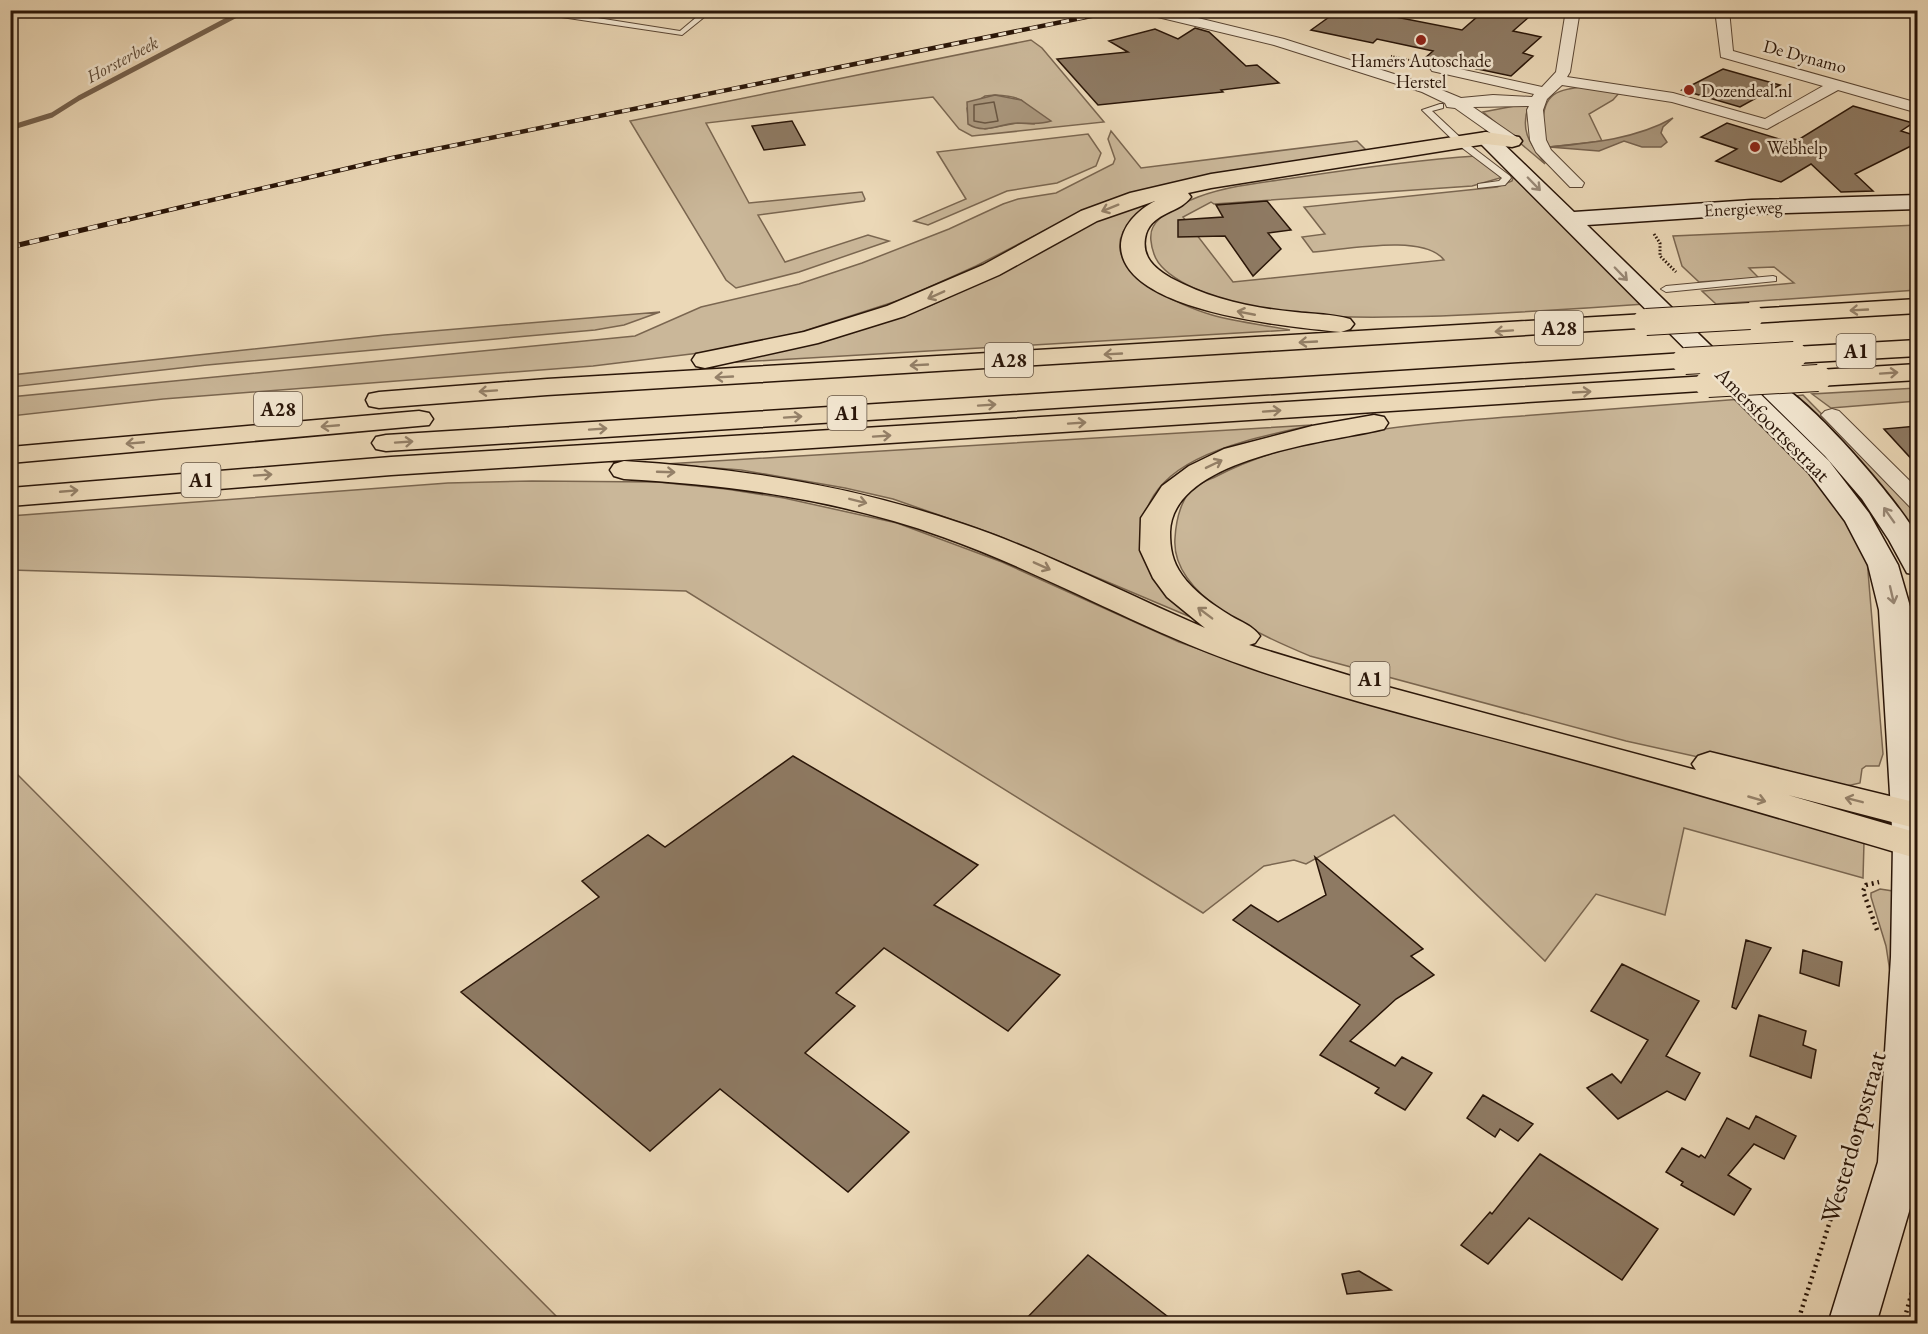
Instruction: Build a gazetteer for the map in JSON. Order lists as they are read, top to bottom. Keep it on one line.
{"streets":{"highway":["A28","A1"],"main road":["Energieweg","Amersfoortsestraat","Westerdorpsstraat"],"street":["De Dynamo"]},"crossings":[["Energieweg","Amersfoortsestraat"],["A28","Amersfoortsestraat"],["A1","Amersfoortsestraat"],["A1","Westerdorpsstraat"],["Amersfoortsestraat","Westerdorpsstraat"]],"water":["Horsterbeek"],"places":["Hamers Autoschade Herstel","Dozendeal.nl","Webhelp"]}
